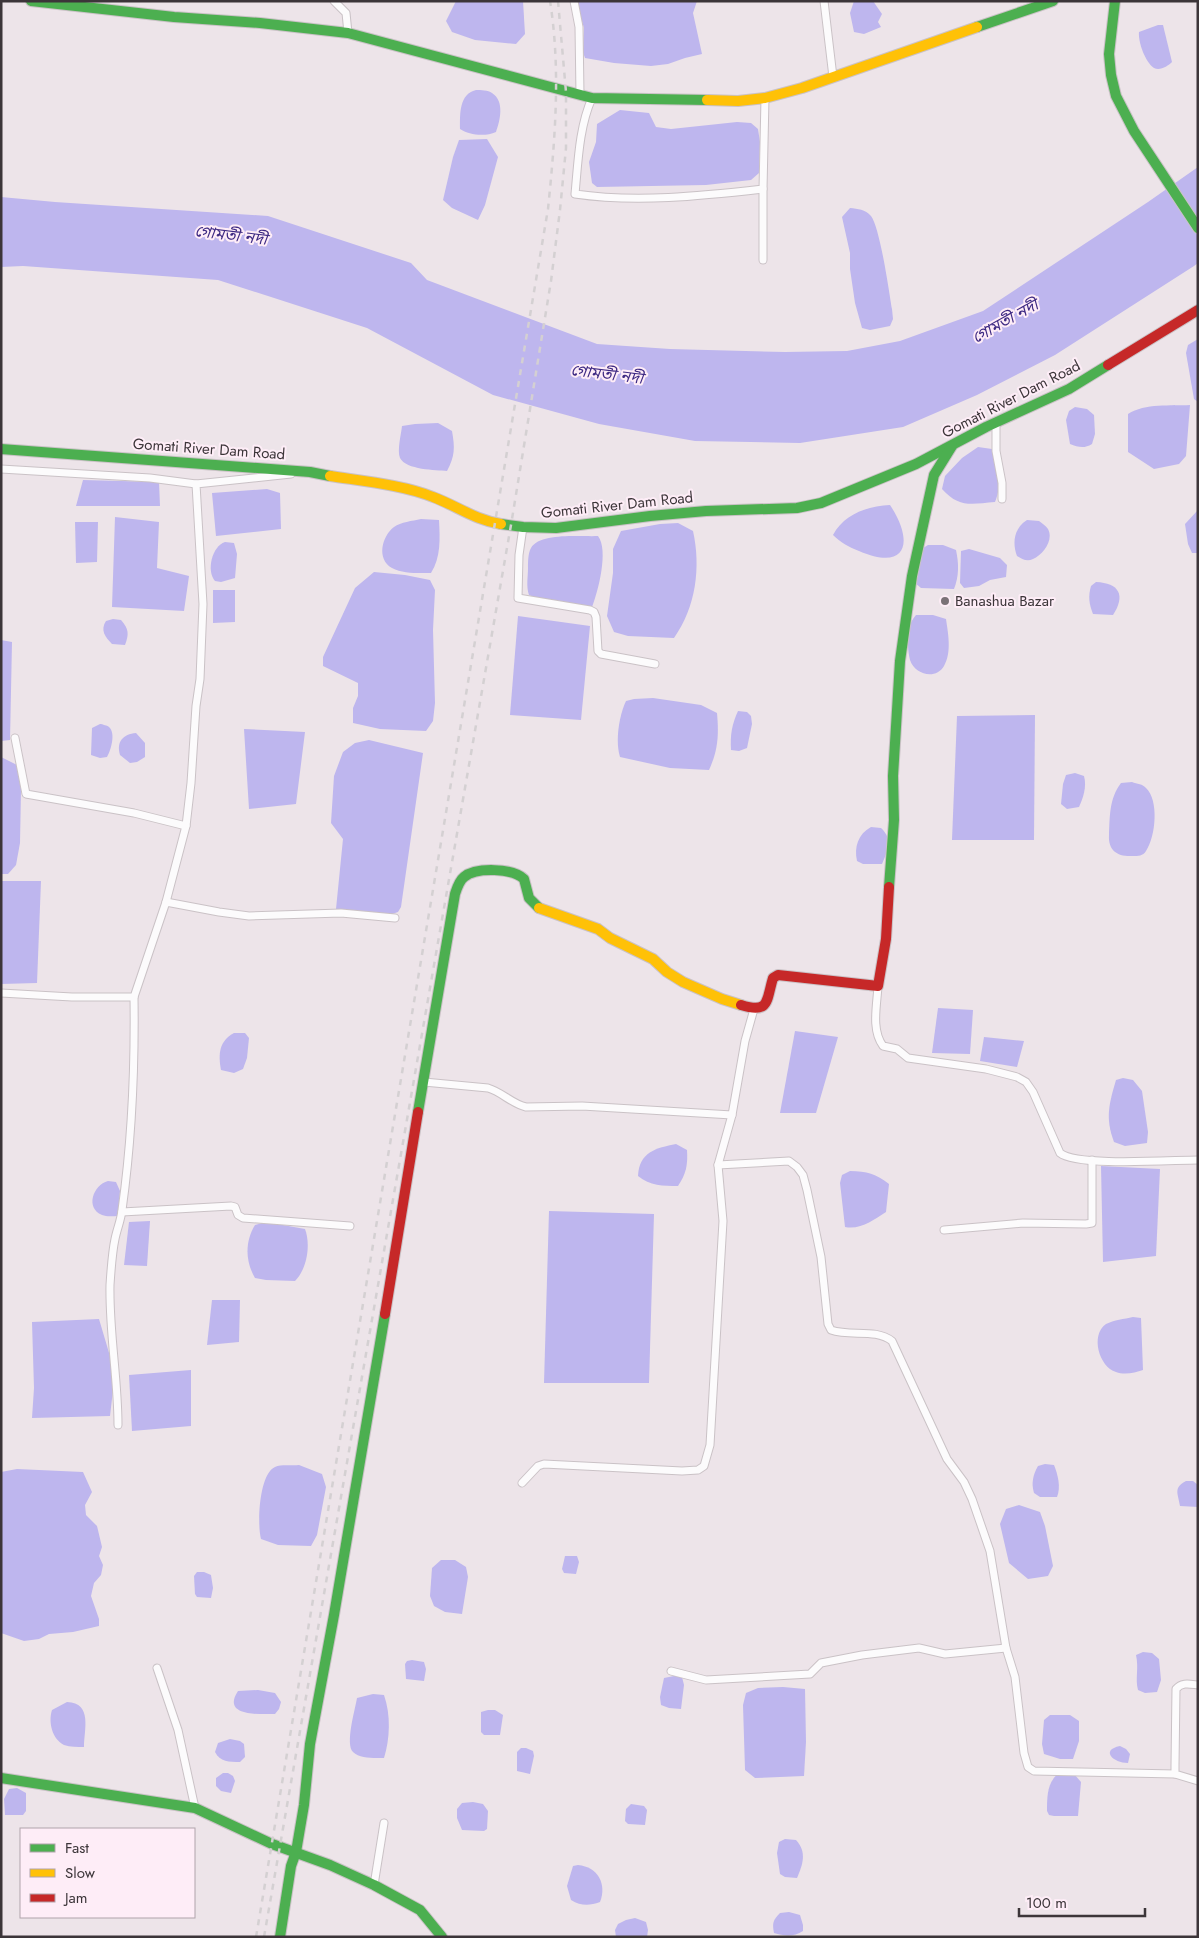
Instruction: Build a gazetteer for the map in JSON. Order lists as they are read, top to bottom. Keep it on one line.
{"streets":{"street":["Gomati River Dam Road"]},"water":["গোমতী নদী"],"places":["Banashua Bazar"],"legend":["Fast","Slow","Jam"],"scale_bar":"100 m"}
